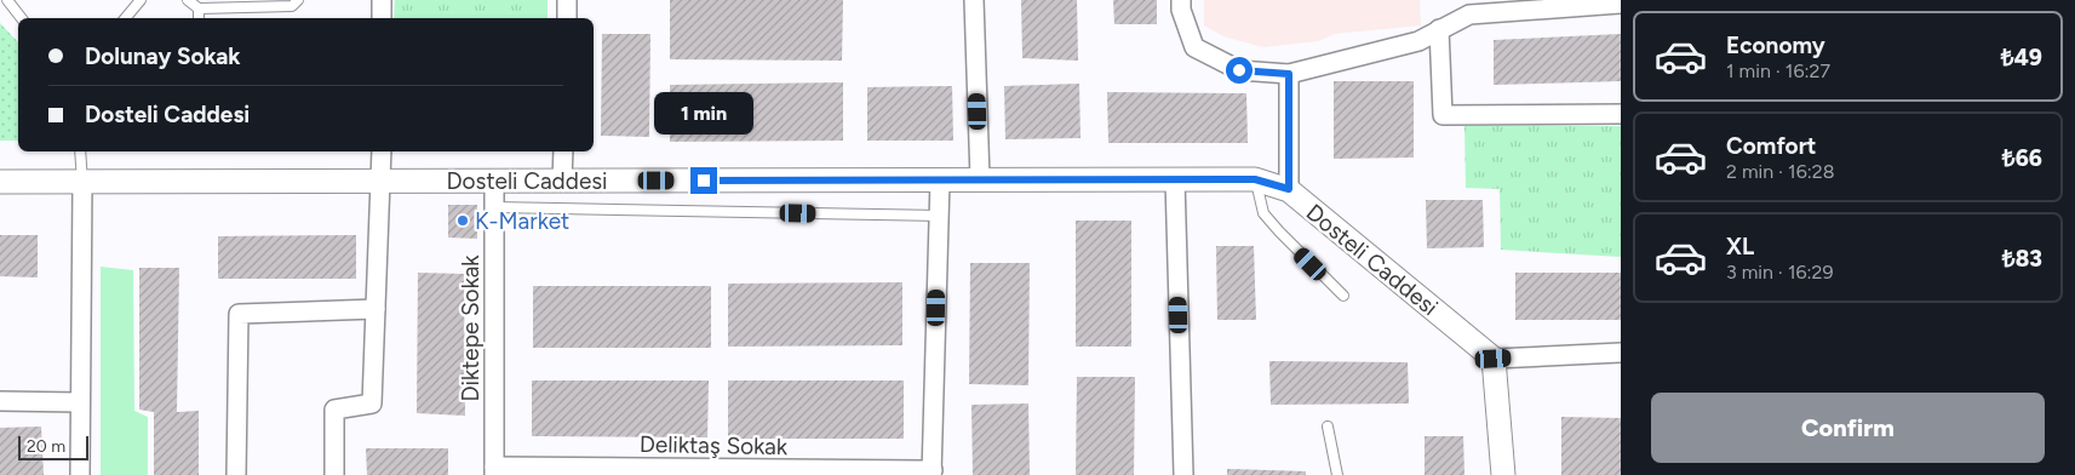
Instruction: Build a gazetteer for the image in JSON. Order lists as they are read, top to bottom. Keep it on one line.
{"streets":{"street":["Dosteli Caddesi","Diktepe Sokak","Deliktaş Sokak"]},"crossings":[["Dosteli Caddesi","Diktepe Sokak"],["Diktepe Sokak","Deliktaş Sokak"]],"places":["K-Market"],"scale_bar":"20 m","page":{"list":[{"name":"Economy","note":"1 min · 16:27","value":"₺49"},{"name":"Comfort","note":"2 min · 16:28","value":"₺66"},{"name":"XL","note":"3 min · 16:29","value":"₺83"}],"banner":["Dolunay Sokak","Dosteli Caddesi"],"bubble":"1 min","buttons":"Confirm","scale":"20 m"}}
